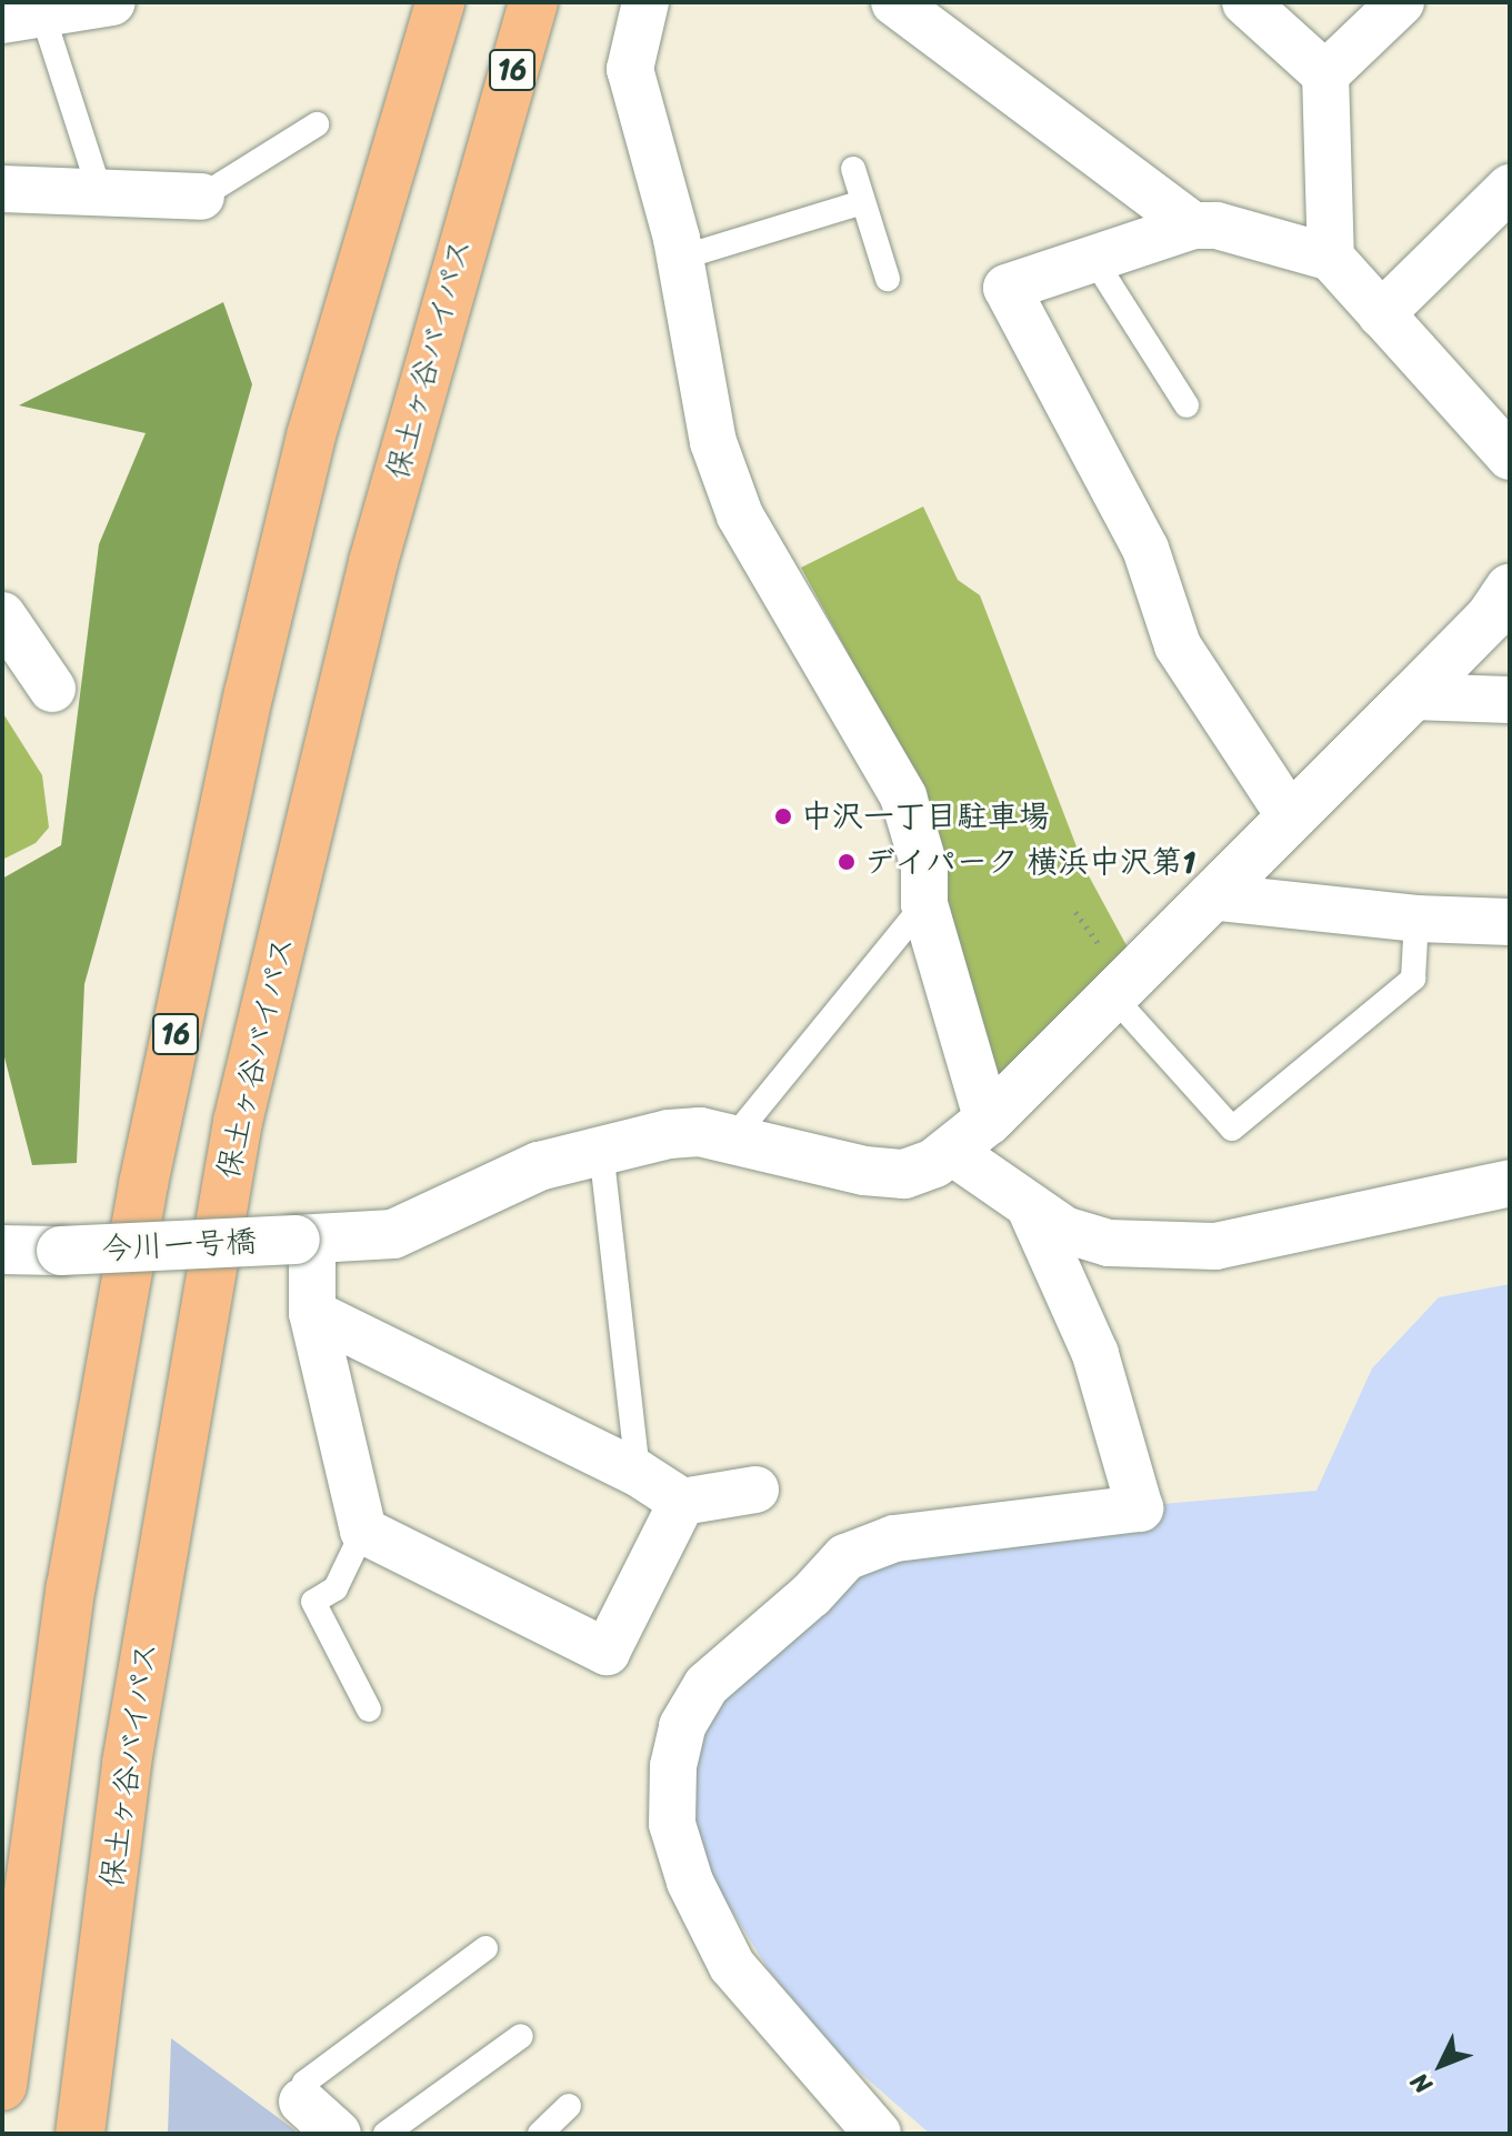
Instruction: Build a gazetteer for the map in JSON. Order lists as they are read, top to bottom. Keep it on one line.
{"streets":{"highway":["16","保土ヶ谷バイパス"],"street":["今川一号橋"]},"places":["中沢一丁目駐車場","デイパーク 横浜中沢第1"],"north":"bottom left"}
